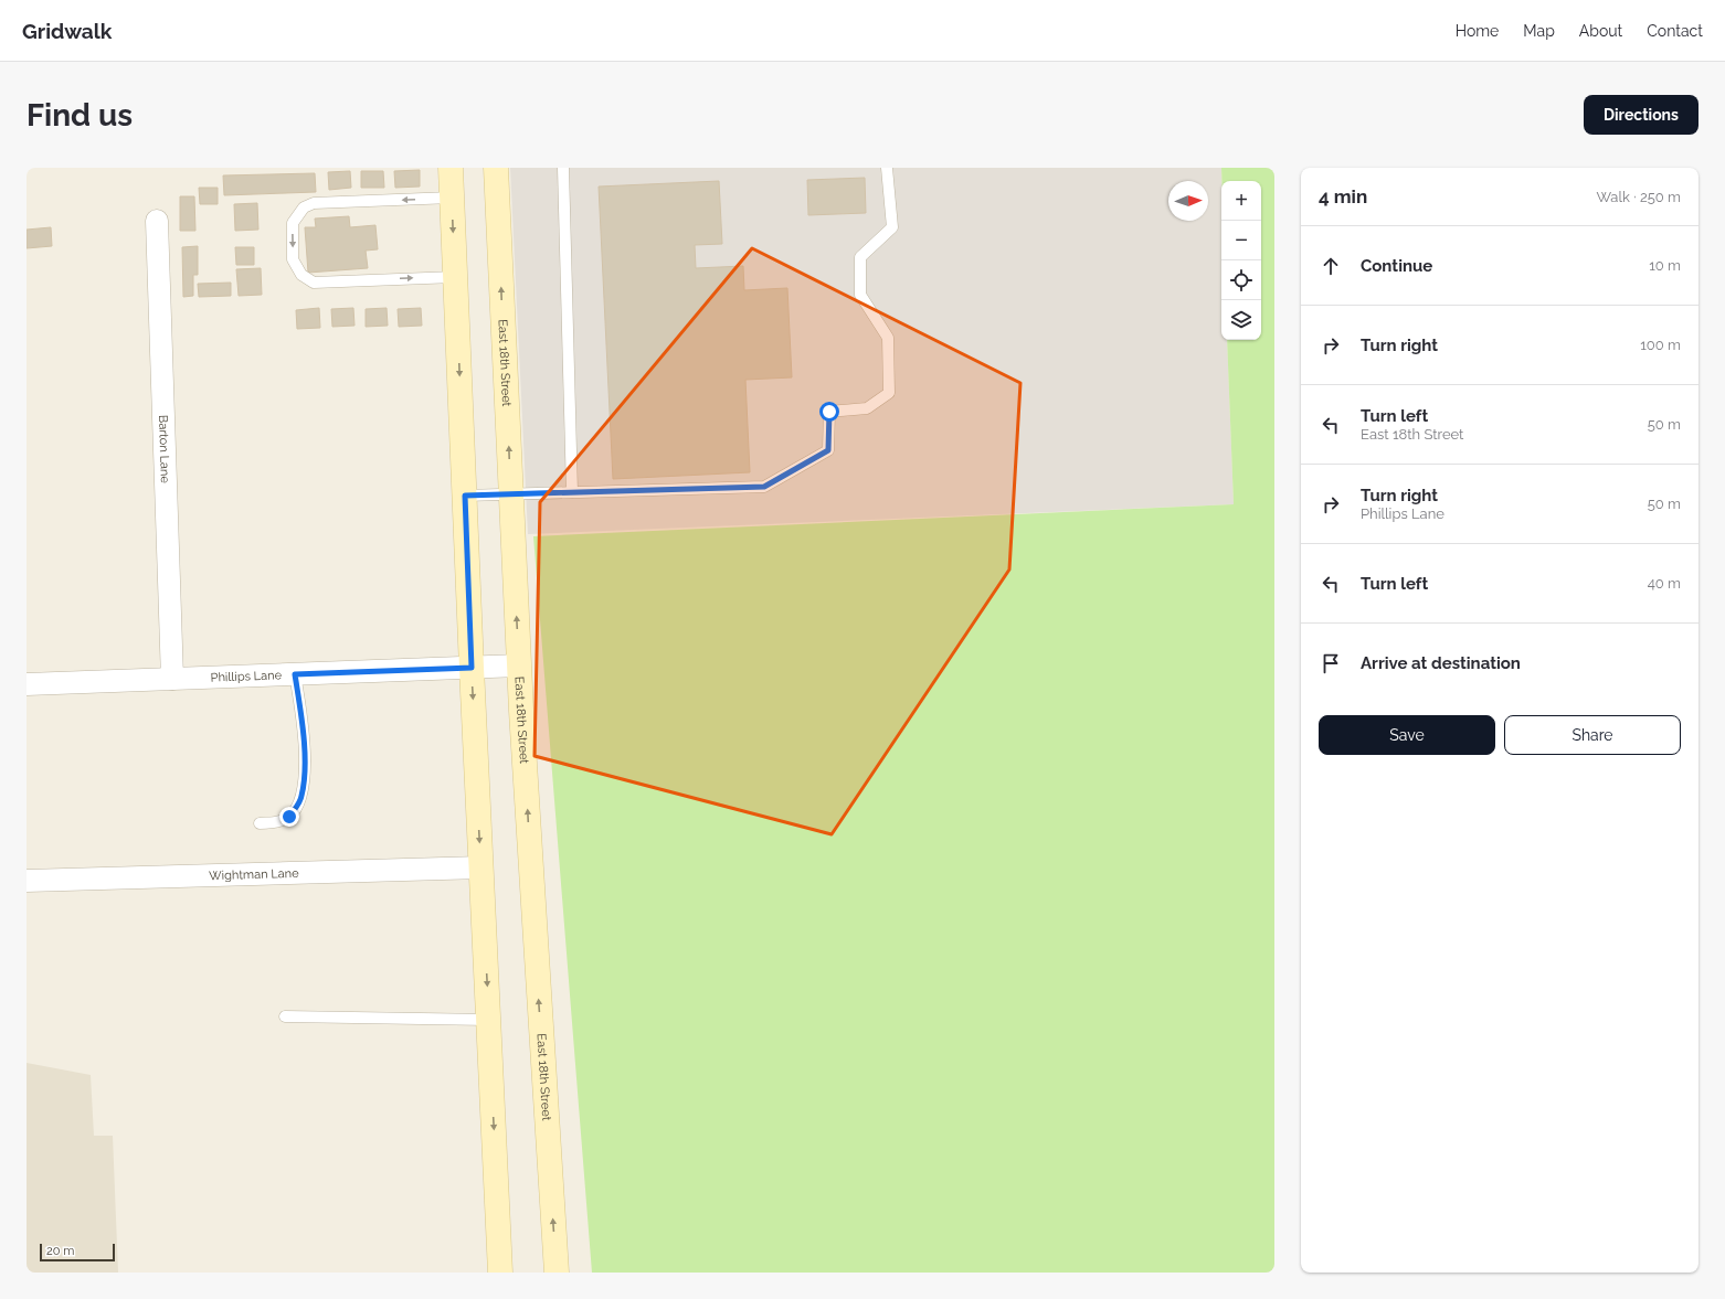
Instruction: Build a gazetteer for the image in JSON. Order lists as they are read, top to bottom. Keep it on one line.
{"streets":{"main road":["East 18th Street"],"street":["Barton Lane","Phillips Lane","Wightman Lane"]},"crossings":[["East 18th Street","Phillips Lane"],["Barton Lane","Phillips Lane"]],"scale_bar":"20 m","north":"right","page":{"header":"Gridwalk","nav":["Home","Map","About","Contact"],"buttons":["Directions",["Save","Share"]],"title":"Find us","heading":["4 min","Walk · 250 m"],"map_buttons":["+","−"],"list":[["Continue","10 m"],["Turn right","100 m"],["Turn left","East 18th Street","50 m"],["Turn right","Phillips Lane","50 m"],["Turn left","40 m"],"Arrive at destination"],"scale":"20 m"}}
